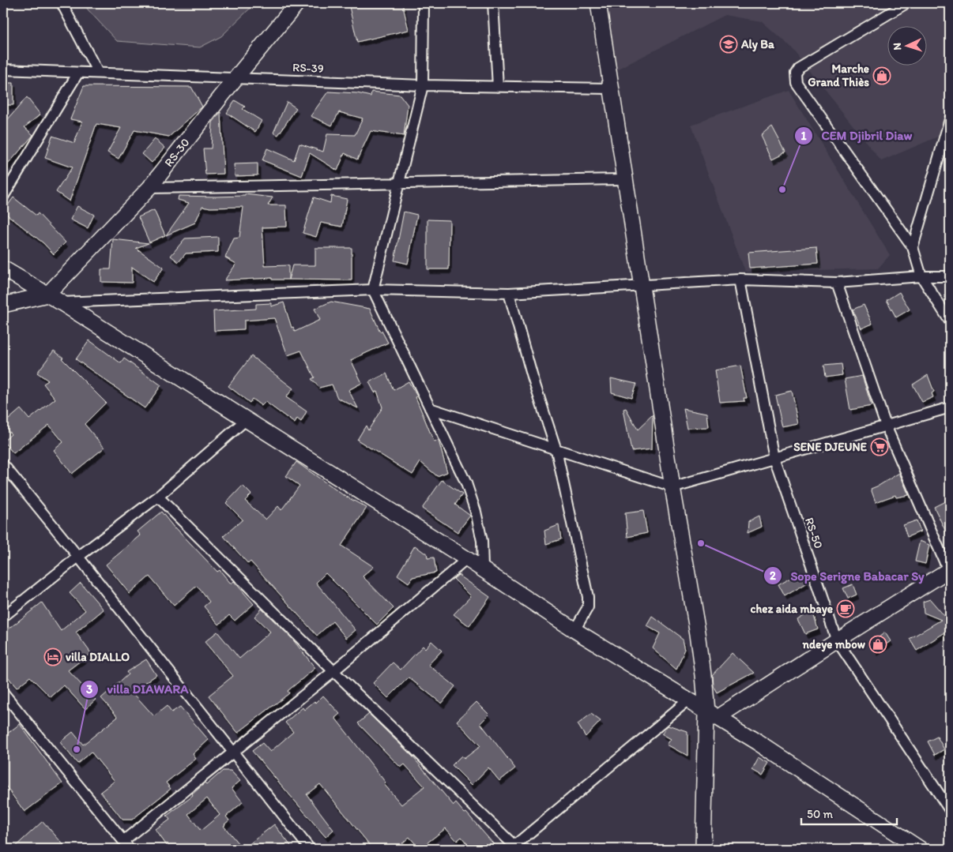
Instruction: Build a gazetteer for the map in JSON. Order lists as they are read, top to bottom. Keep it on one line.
{"streets":{"street":["RS-39","RS-30","RS-50"]},"crossings":[["RS-39","RS-30"]],"places":{"school or university":["Aly Ba"],"shop":["Marche Grand Thiès","ndeye mbow"],"other":["CEM Djibril Diaw","Sope Serigne Babacar Sy","villa DIAWARA"],"supermarket":["SENE DJEUNE"],"cafe":["chez aida mbaye"],"hotel":["villa DIALLO"]},"scale_bar":"50 m","north":"left"}
